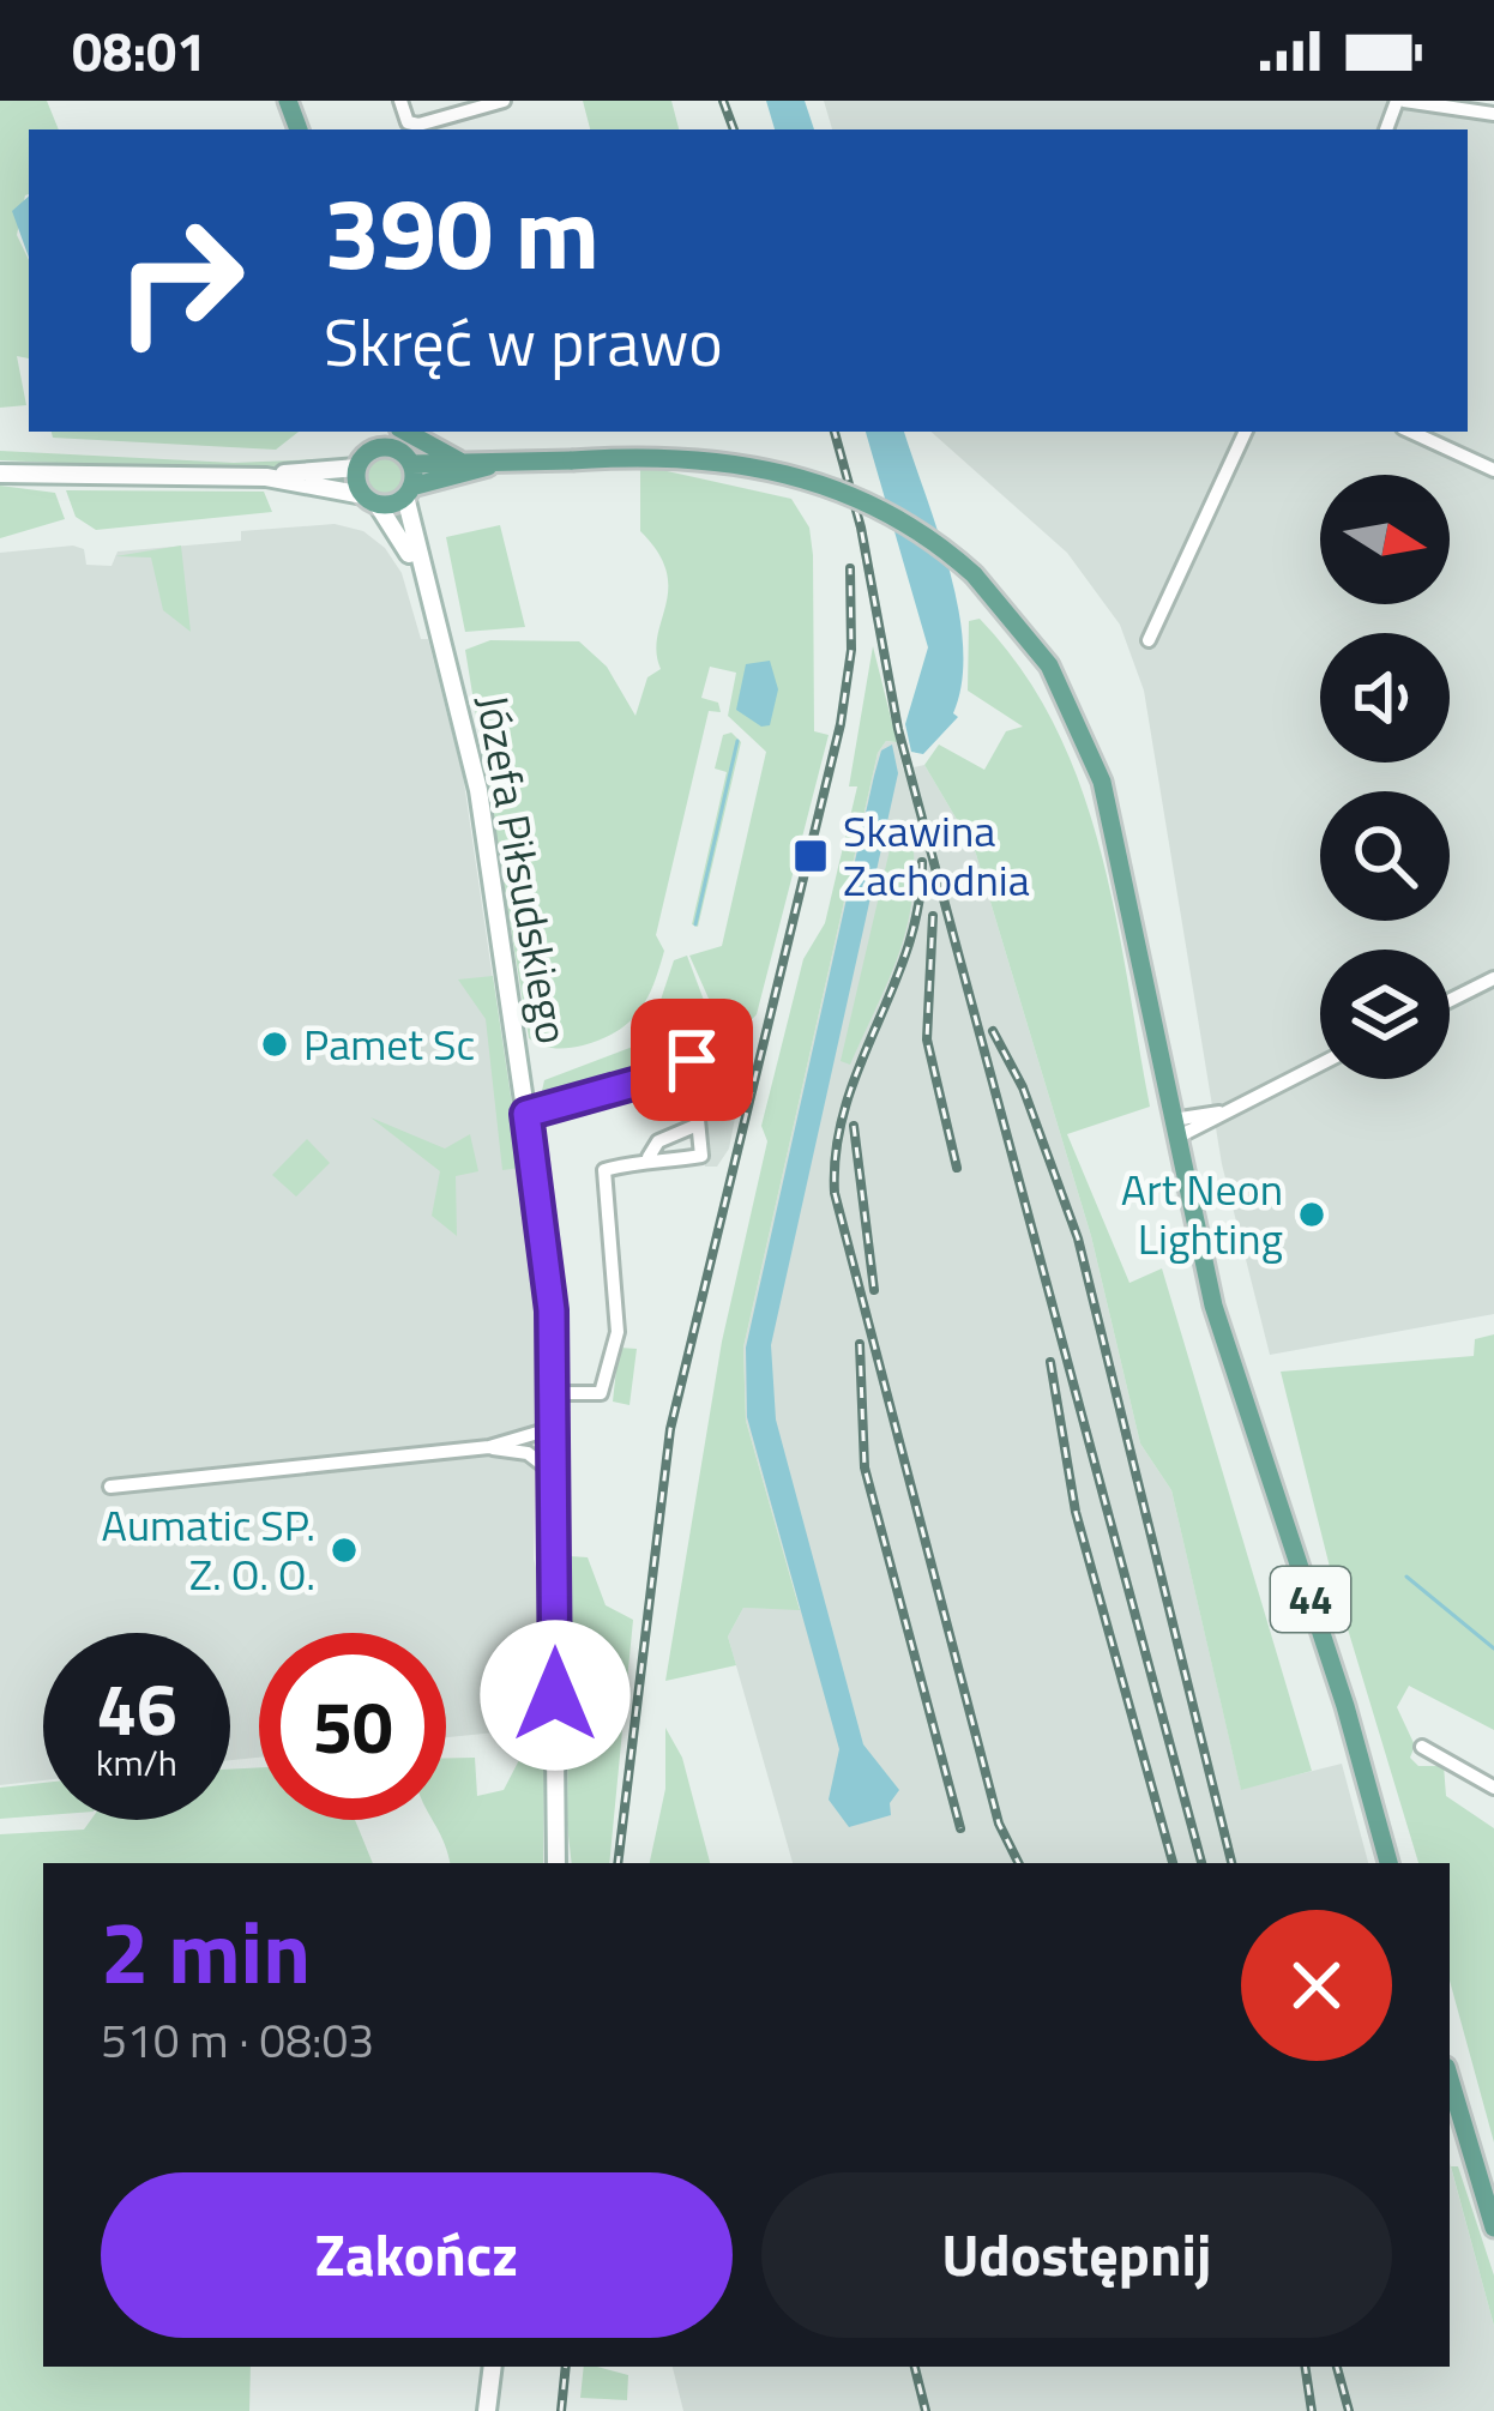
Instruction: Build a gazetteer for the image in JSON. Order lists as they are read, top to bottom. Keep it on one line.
{"streets":{"main road":["Józefa Piłsudskiego","44"]},"crossings":[["Józefa Piłsudskiego","44"]],"places":{"transit":["Skawina Zachodnia"],"other":["Pamet Sc","Art Neon Lighting","Aumatic SP. Z. O. O."]},"north":"right","page":{"status":"08:01","turn":["390 m","Skręć w prawo"],"speed":"46 km/h","limit":"50","heading":["2 min","510 m · 08:03"],"buttons":["Zakończ","Udostępnij"]}}
